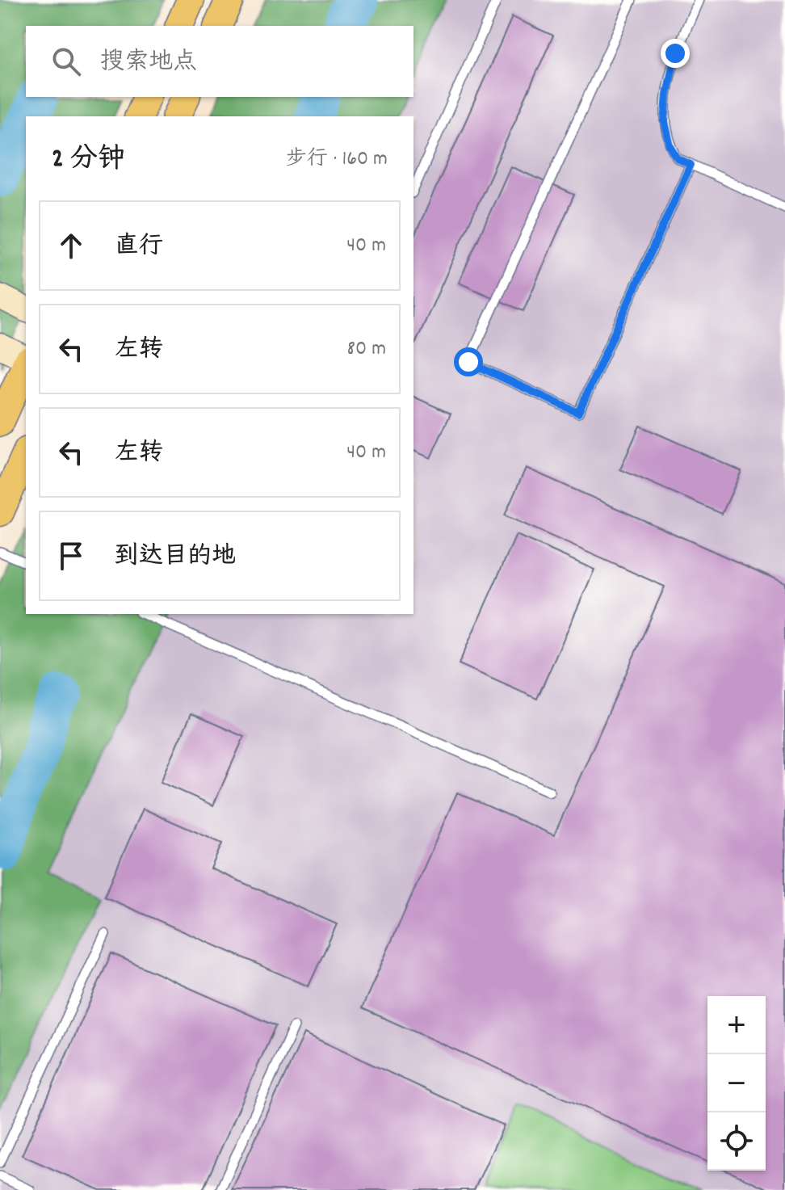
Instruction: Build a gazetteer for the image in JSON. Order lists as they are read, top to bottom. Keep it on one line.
{"page":{"search":"搜索地点","heading":["2 分钟","步行 · 160 m"],"list":[["直行","40 m"],["左转","80 m"],["左转","40 m"],"到达目的地"],"map_buttons":["+","−"]}}
